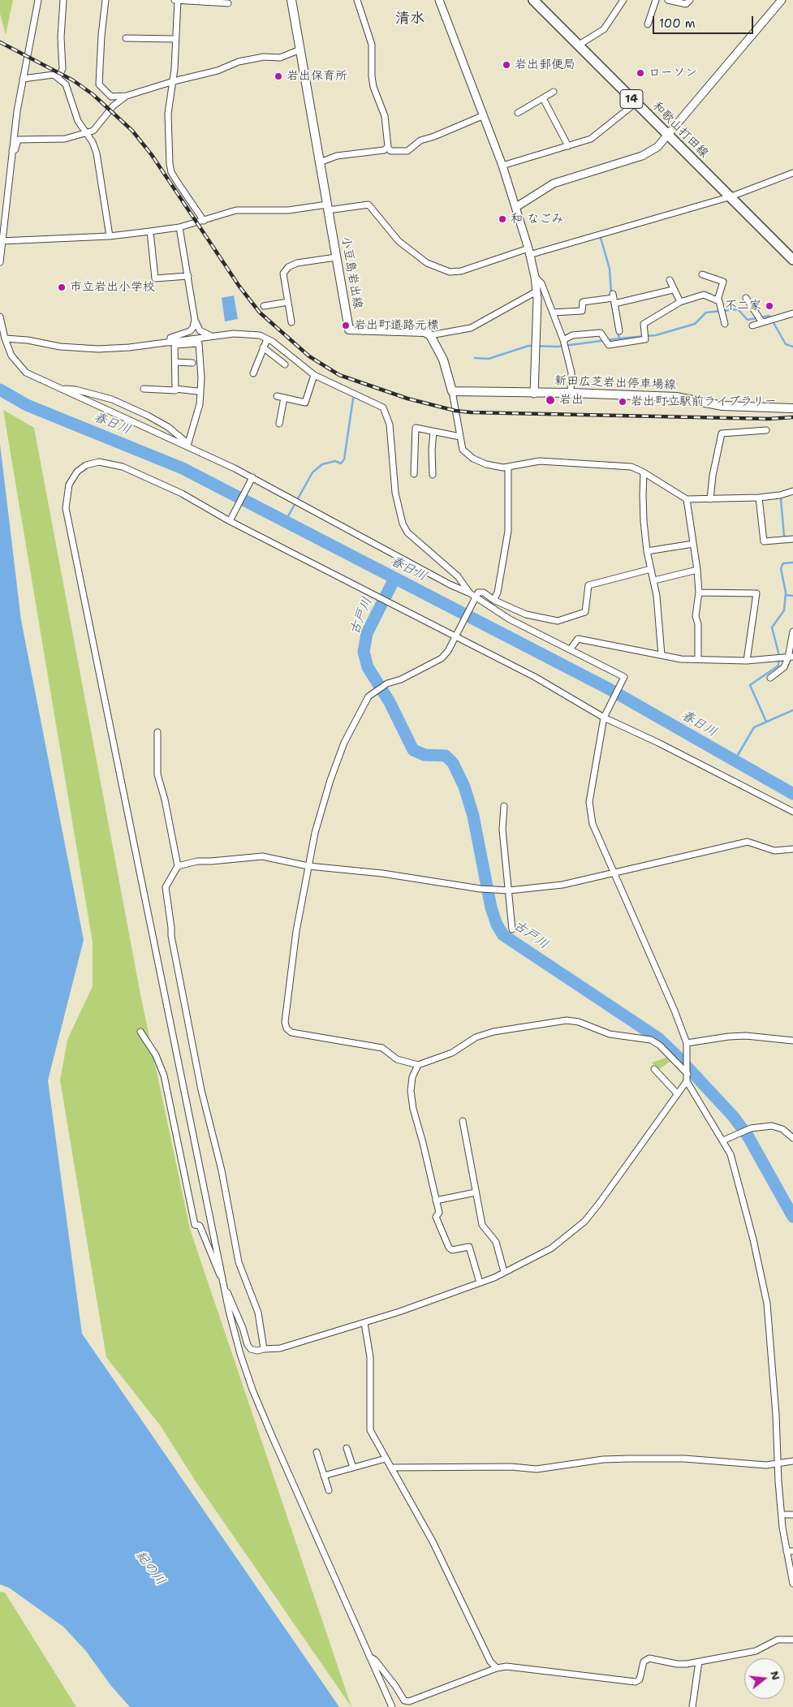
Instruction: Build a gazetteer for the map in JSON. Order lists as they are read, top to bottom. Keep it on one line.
{"streets":{"main road":["14","和歌山打田線","小豆島岩出線","新田広芝岩出停車場線"]},"districts":["清水"],"water":["春日川","古戸川","紀の川"],"places":["岩出郵便局","ローソン","岩出保育所","和 なごみ","市立岩出小学校","不二家","岩出町道路元標","岩出","岩出町立駅前ライブラリー"],"scale_bar":"100 m","north":"right"}
